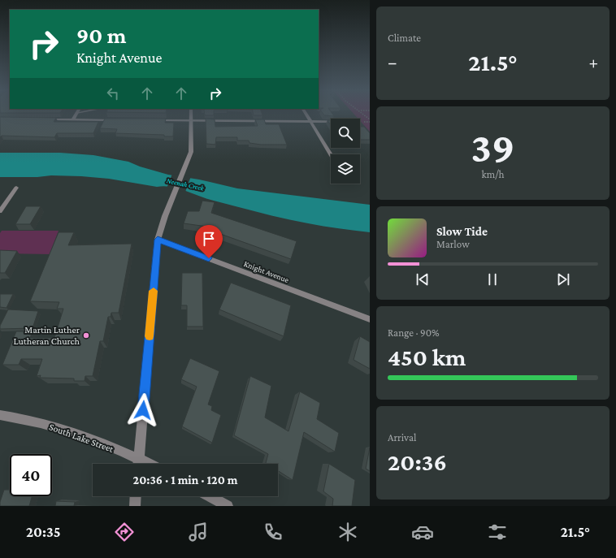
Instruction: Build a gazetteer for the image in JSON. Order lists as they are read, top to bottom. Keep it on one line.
{"streets":{"street":["Knight Avenue","South Lake Street"]},"water":["Neenah Creek"],"places":["Martin Luther Lutheran Church"],"page":{"tile":["Climate",["39","km/h"],["Range · 90%","450 km"],["Arrival","20:36"]],"turn":["90 m","Knight Avenue"],"heat":["−","21.5°","+"],"song":["Slow Tide","Marlow"],"limit":"40","trip":"20:36 · 1 min · 120 m","tabs":["20:35","21.5°"]}}
